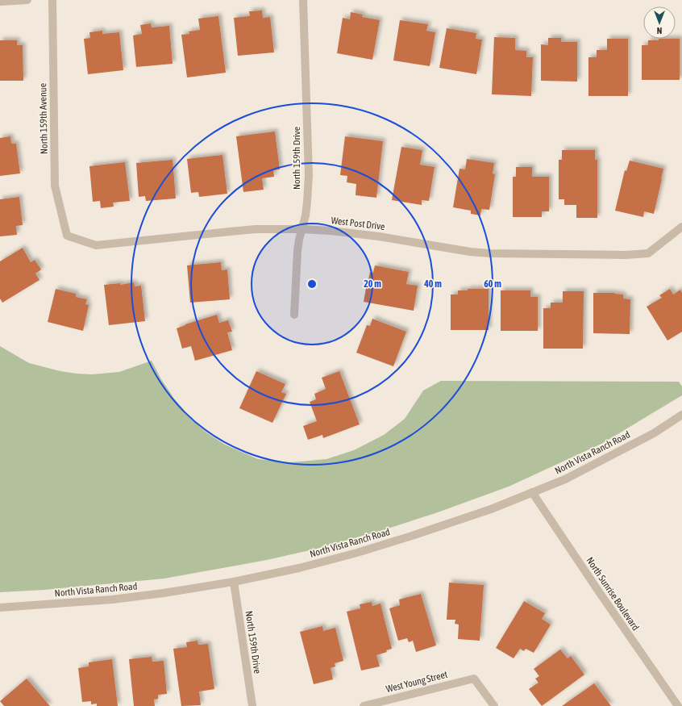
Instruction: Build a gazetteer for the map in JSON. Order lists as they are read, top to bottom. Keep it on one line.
{"streets":{"street":["North 159th Avenue","North 159th Drive","West Post Drive","North Vista Ranch Road","North Sunrise Boulevard","West Young Street"]},"crossings":[["North 159th Avenue","West Post Drive"],["North 159th Drive","West Post Drive"],["North 159th Drive","North Vista Ranch Road"],["North Vista Ranch Road","North Sunrise Boulevard"]],"north":"bottom","rings":["20 m","40 m","60 m"]}
